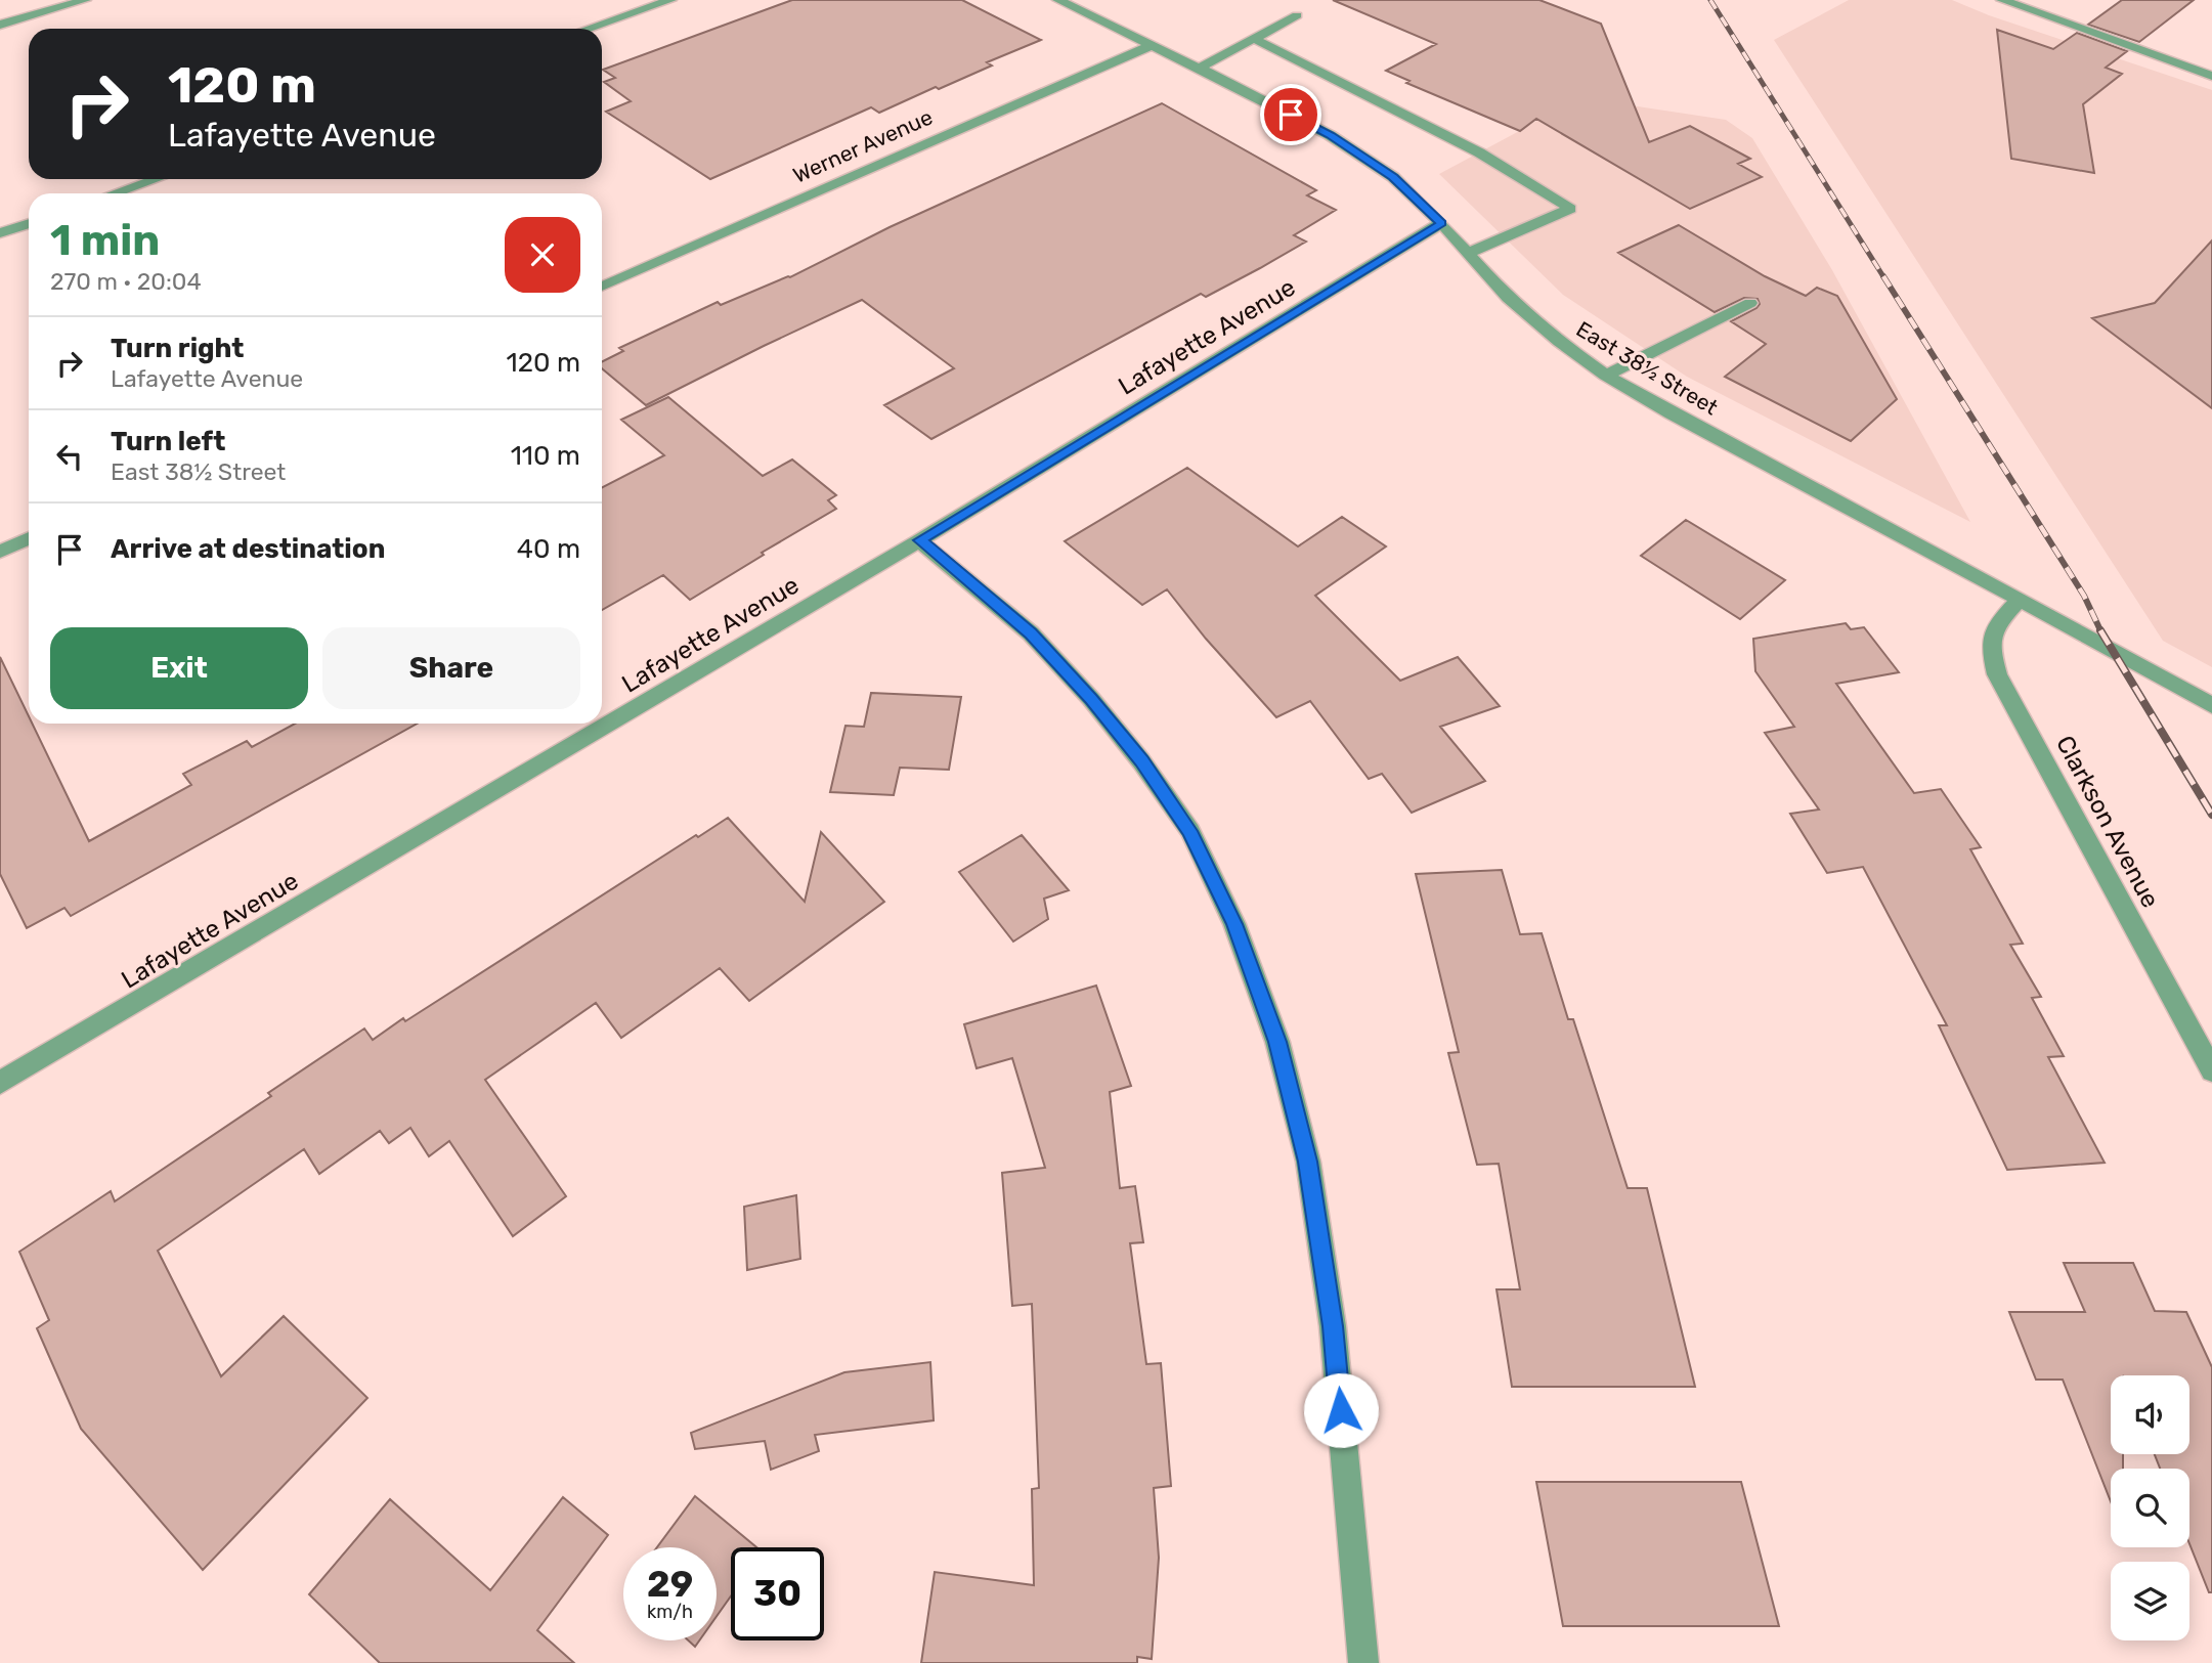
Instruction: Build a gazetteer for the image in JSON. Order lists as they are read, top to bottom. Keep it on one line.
{"streets":{"street":["Werner Avenue","Lafayette Avenue","East 38½ Street","Clarkson Avenue"]},"crossings":[["Werner Avenue","East 38½ Street"],["Lafayette Avenue","East 38½ Street"],["East 38½ Street","Clarkson Avenue"]],"page":{"turn":["120 m","Lafayette Avenue"],"heading":["1 min","270 m · 20:04"],"list":[{"name":"Turn right","note":"Lafayette Avenue","value":"120 m"},{"name":"Turn left","note":"East 38½ Street","value":"110 m"},{"name":"Arrive at destination","value":"40 m"}],"buttons":["Exit","Share"],"speed":"29 km/h","limit":"30"}}
